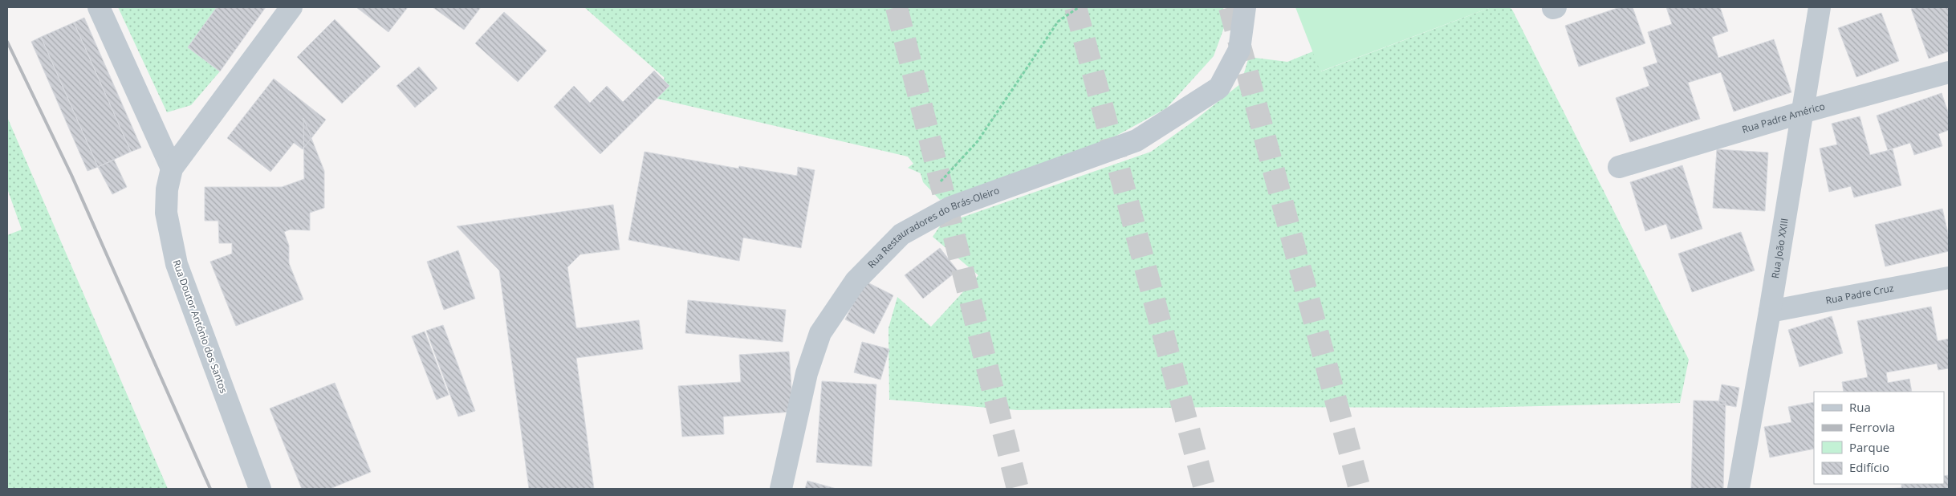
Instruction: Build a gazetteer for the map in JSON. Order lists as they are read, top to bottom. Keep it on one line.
{"streets":{"street":["Rua Padre Américo","Rua Restauradores do Brás-Oleiro","Rua João XXIII","Rua Padre Cruz","Rua Doutor António dos Santos"]},"crossings":[["Rua Padre Américo","Rua João XXIII"],["Rua João XXIII","Rua Padre Cruz"]],"legend":["Rua","Ferrovia","Parque","Edifício"]}
